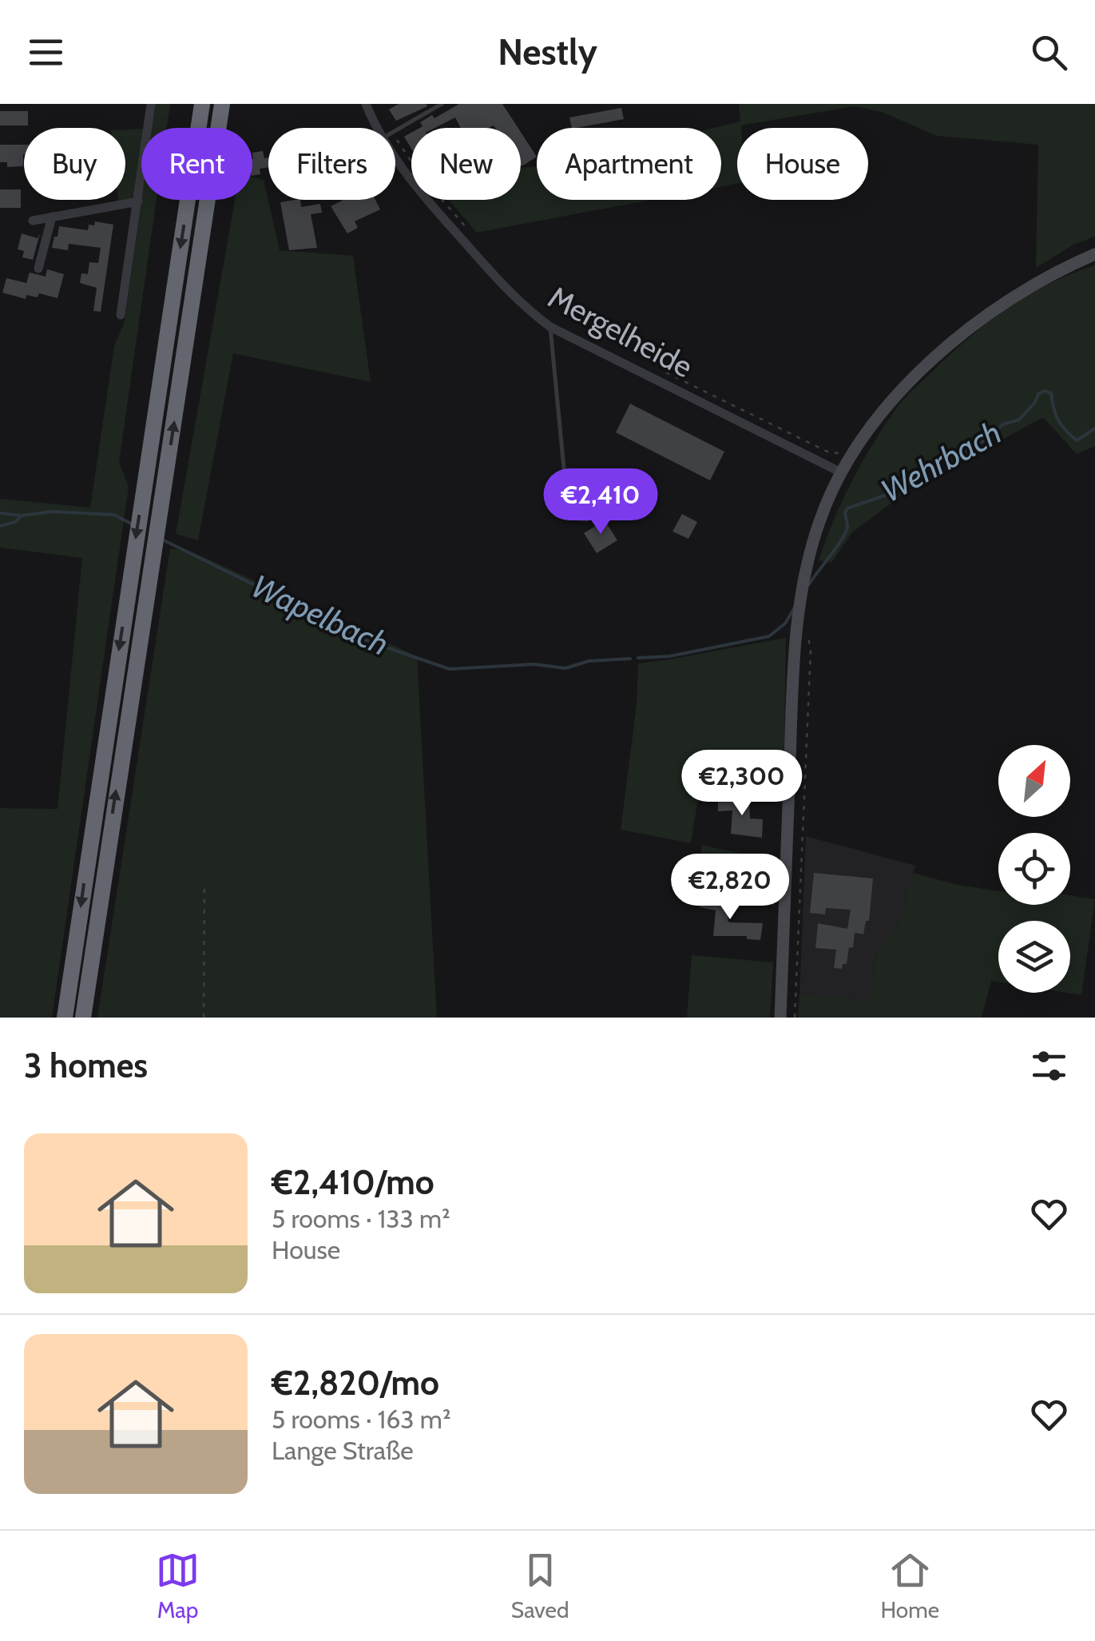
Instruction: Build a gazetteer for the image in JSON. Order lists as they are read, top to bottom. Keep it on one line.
{"streets":{"street":["Mergelheide"]},"water":["Wehrbach","Wapelbach"],"north":"top right","page":{"header":"Nestly","chip":["Buy","Rent","Filters","New","Apartment","House"],"price":["€2,410","€2,300","€2,820"],"heading":"3 homes","list":[{"name":"€2,410/mo","note":"5 rooms · 133 m² · House"},{"name":"€2,820/mo","note":"5 rooms · 163 m² · Lange Straße"}],"tabs":["Map","Saved","Home"]}}
